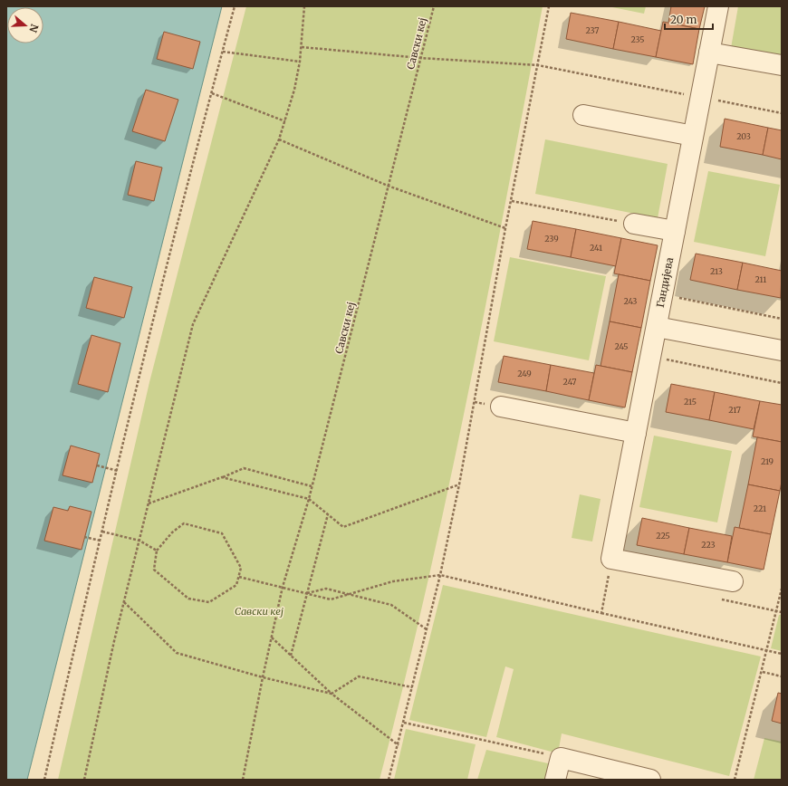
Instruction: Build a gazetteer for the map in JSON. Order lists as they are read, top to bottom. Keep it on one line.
{"streets":{"street":["Гандијева"],"path":["Савски кеј"]},"parks":["Савски кеј"],"house_numbers":["237","235","203","239","241","213","211","243","245","249","247","215","217","219","221","225","223"],"scale_bar":"20 m","north":"right"}
